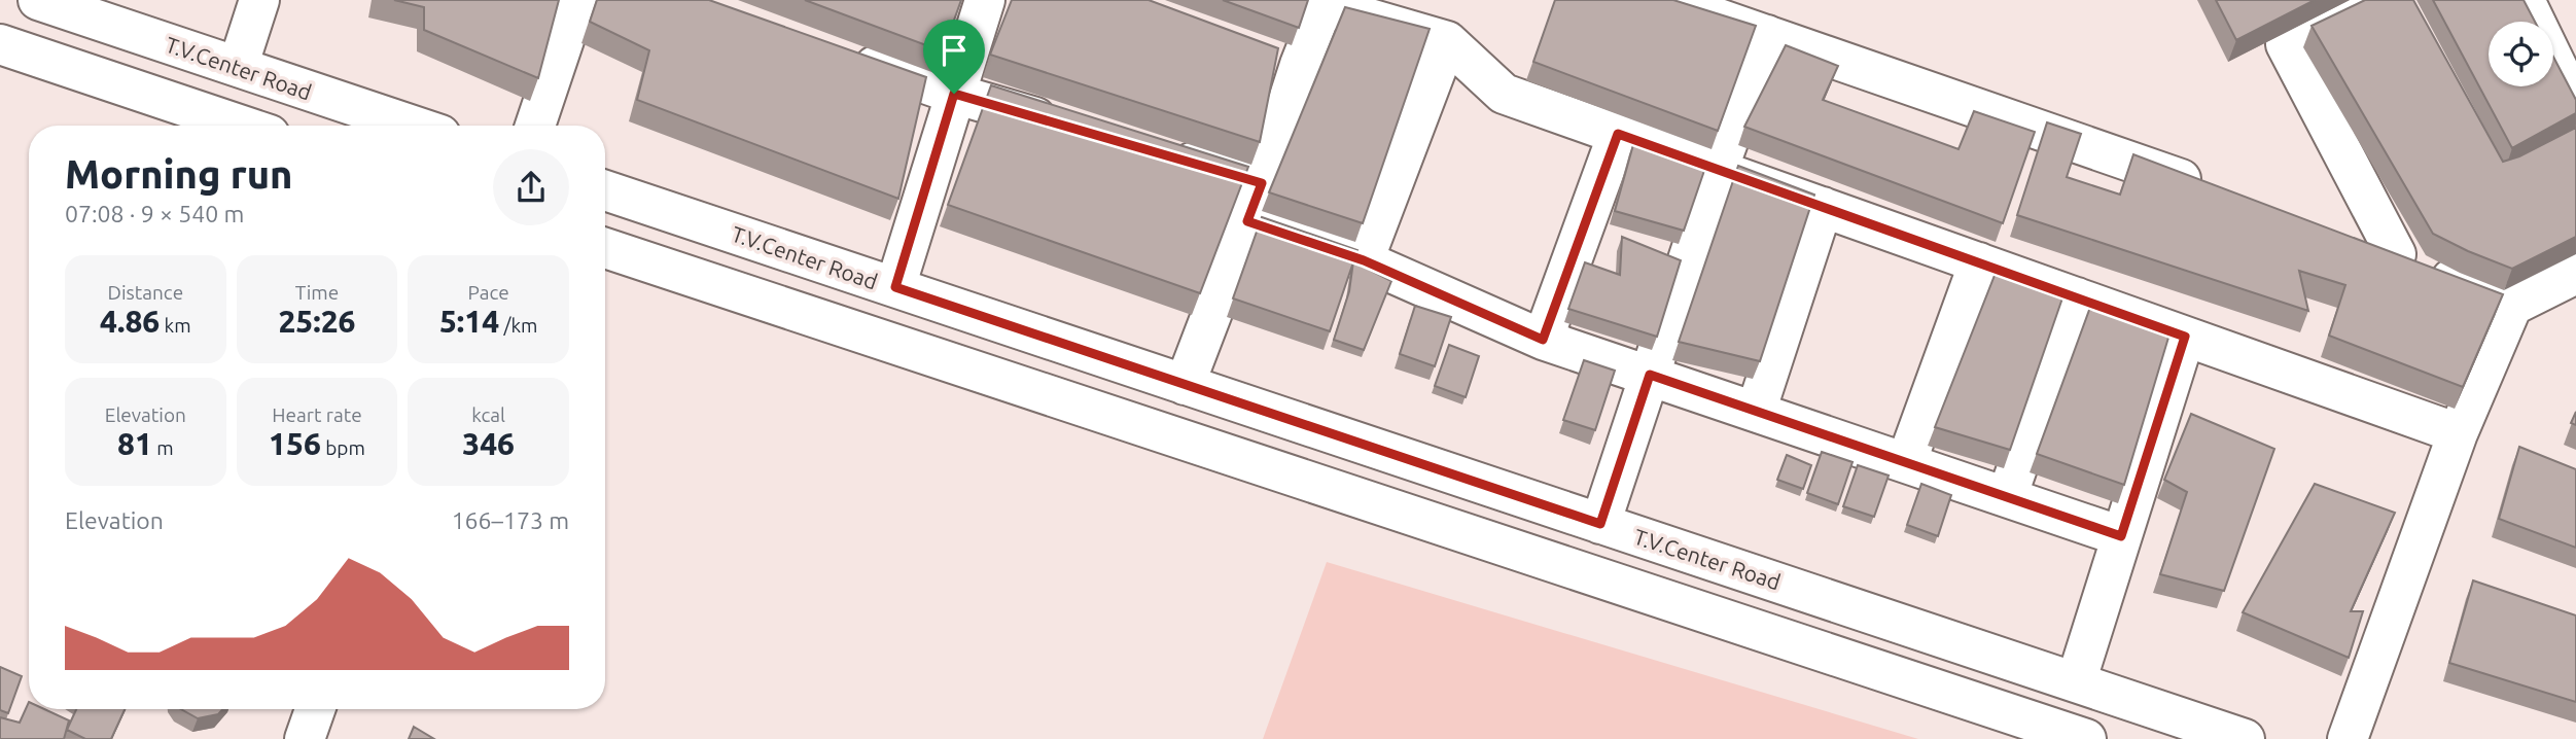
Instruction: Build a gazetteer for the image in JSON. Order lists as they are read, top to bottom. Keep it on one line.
{"streets":{"street":["T.V.Center Road"]},"page":{"heading":["Morning run","07:08 · 9 × 540 m"],"stats":[["Distance","4.86 km"],["Time","25:26"],["Pace","5:14 /km"],["Elevation","81 m"],["Heart rate","156 bpm"],["kcal","346"]],"chart":["Elevation","166–173 m"]}}
